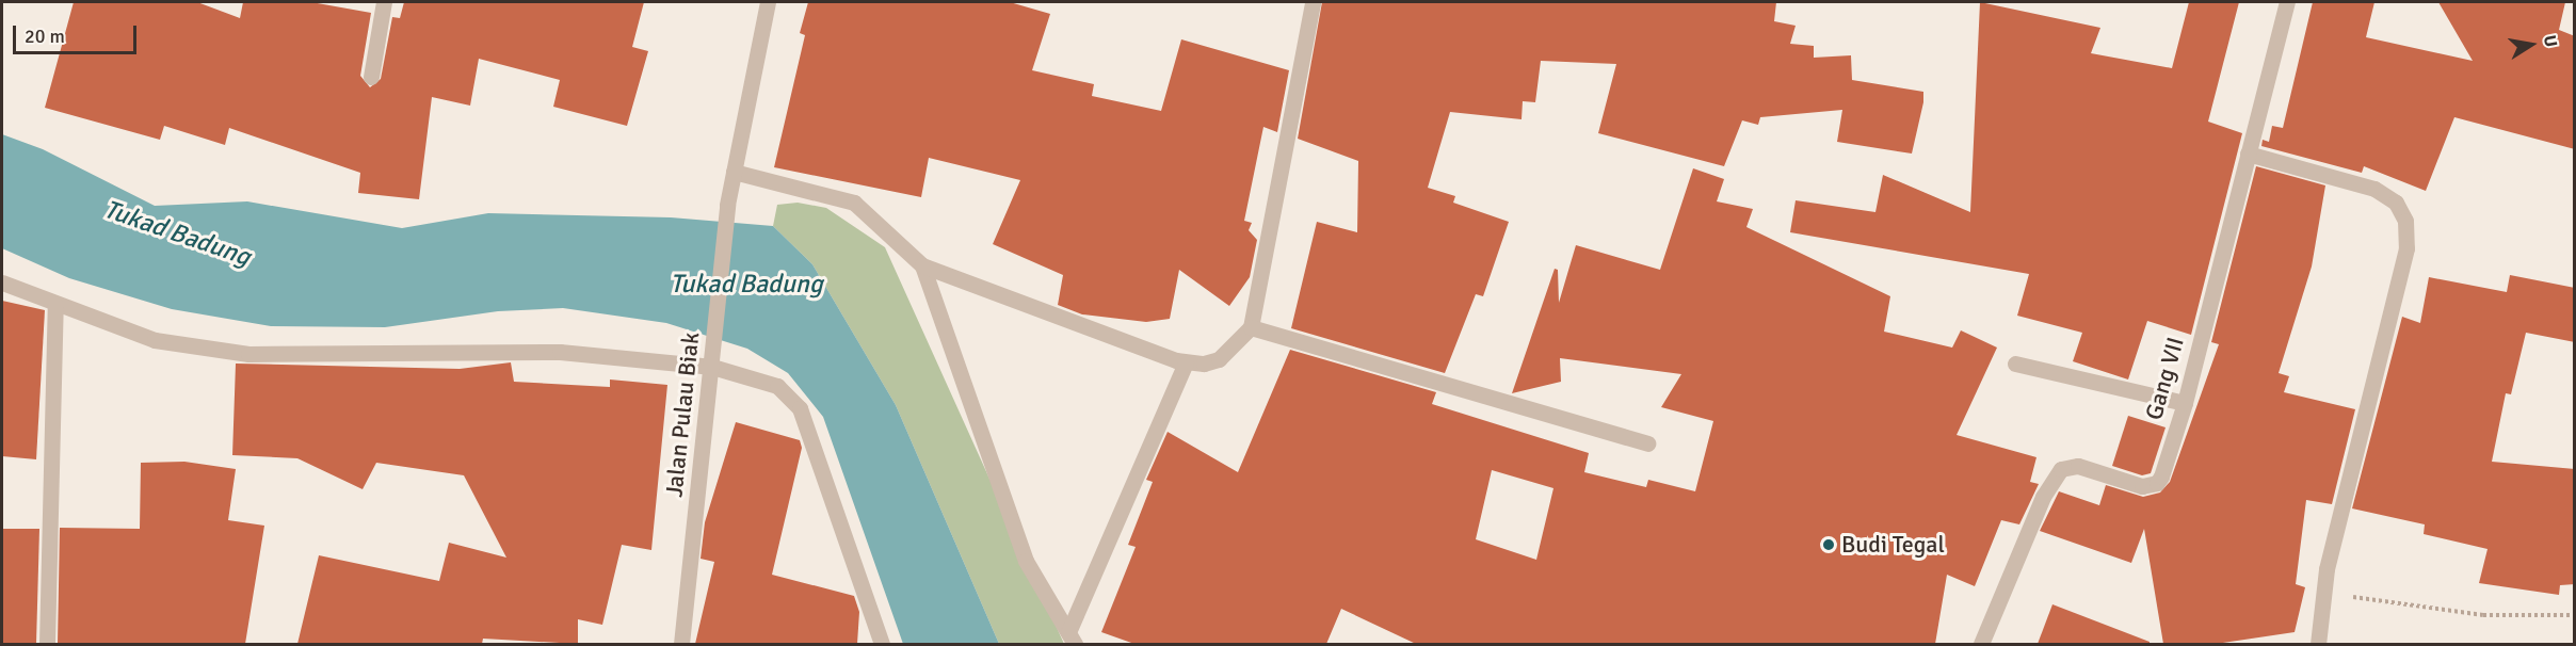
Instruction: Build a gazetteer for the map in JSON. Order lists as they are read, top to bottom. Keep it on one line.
{"streets":{"street":["Gang VII","Jalan Pulau Biak"]},"water":["Tukad Badung"],"places":["Budi Tegal"],"scale_bar":"20 m","north":"right"}
